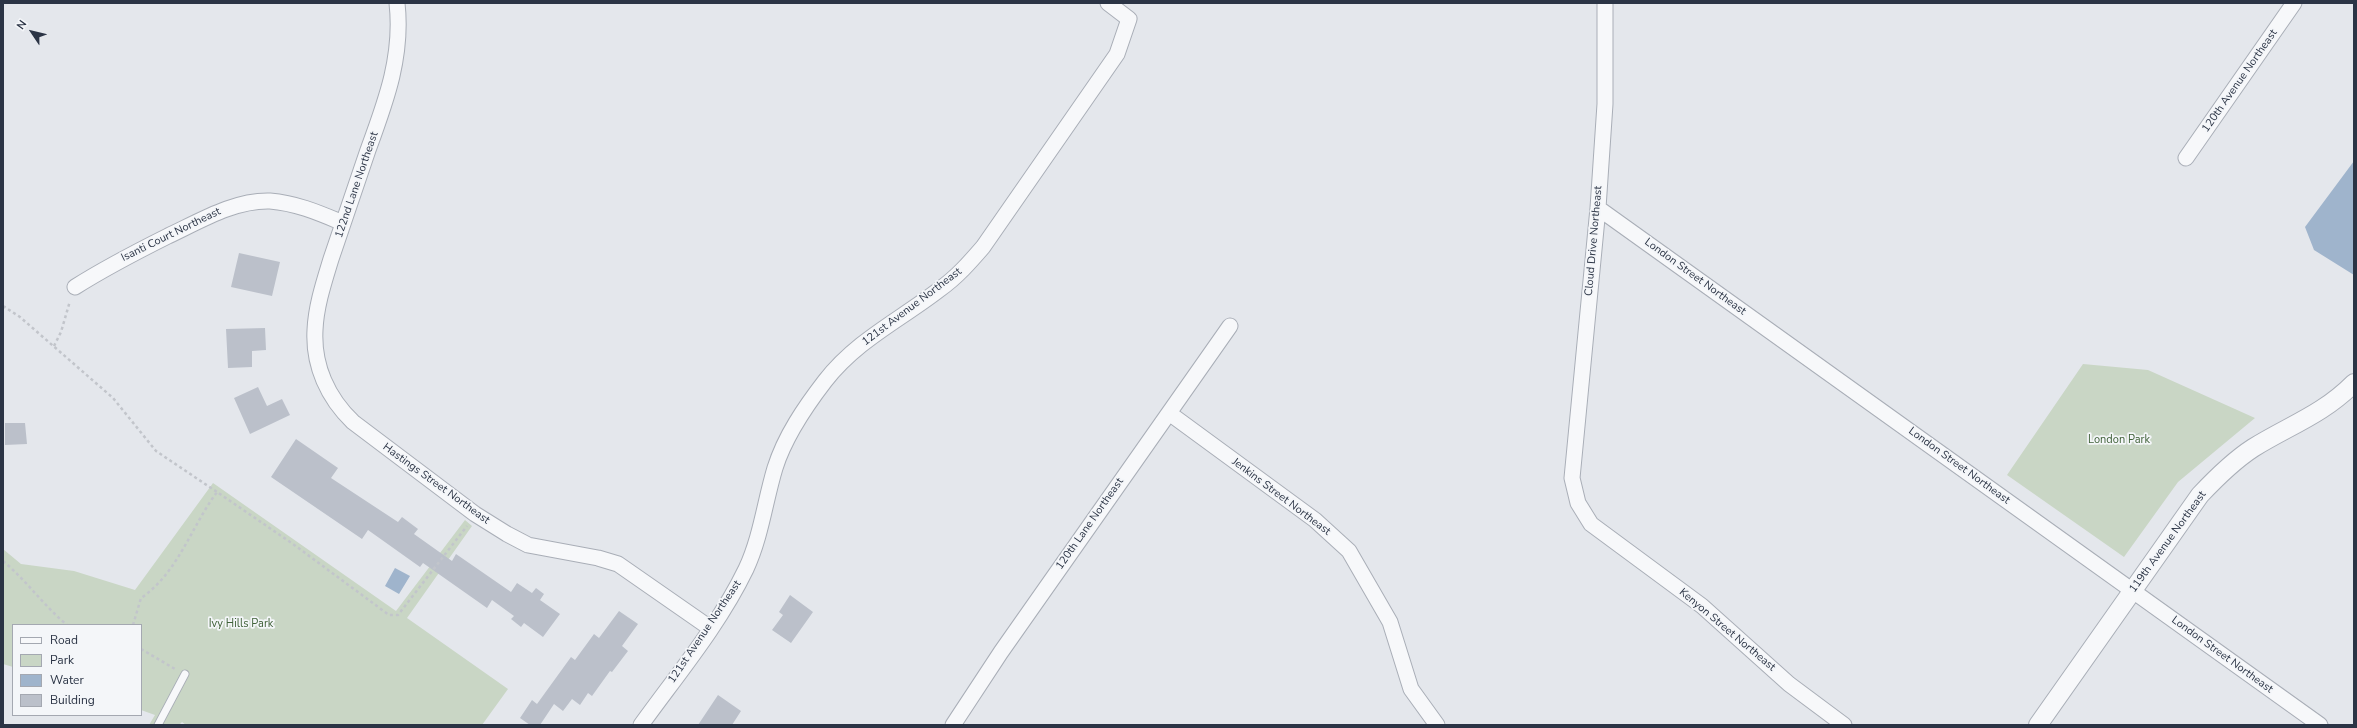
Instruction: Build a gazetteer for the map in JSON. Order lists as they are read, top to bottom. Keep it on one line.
{"streets":{"street":["120th Avenue Northeast","122nd Lane Northeast","Isanti Court Northeast","Cloud Drive Northeast","London Street Northeast","121st Avenue Northeast","Hastings Street Northeast","Jenkins Street Northeast","120th Lane Northeast","119th Avenue Northeast","Kenyon Street Northeast"]},"crossings":[["122nd Lane Northeast","Isanti Court Northeast"],["122nd Lane Northeast","Hastings Street Northeast"],["Cloud Drive Northeast","London Street Northeast"],["Cloud Drive Northeast","Kenyon Street Northeast"],["London Street Northeast","119th Avenue Northeast"],["121st Avenue Northeast","Hastings Street Northeast"],["Jenkins Street Northeast","120th Lane Northeast"]],"parks":["London Park","Ivy Hills Park"],"legend":["Road","Park","Water","Building"],"north":"top left"}
